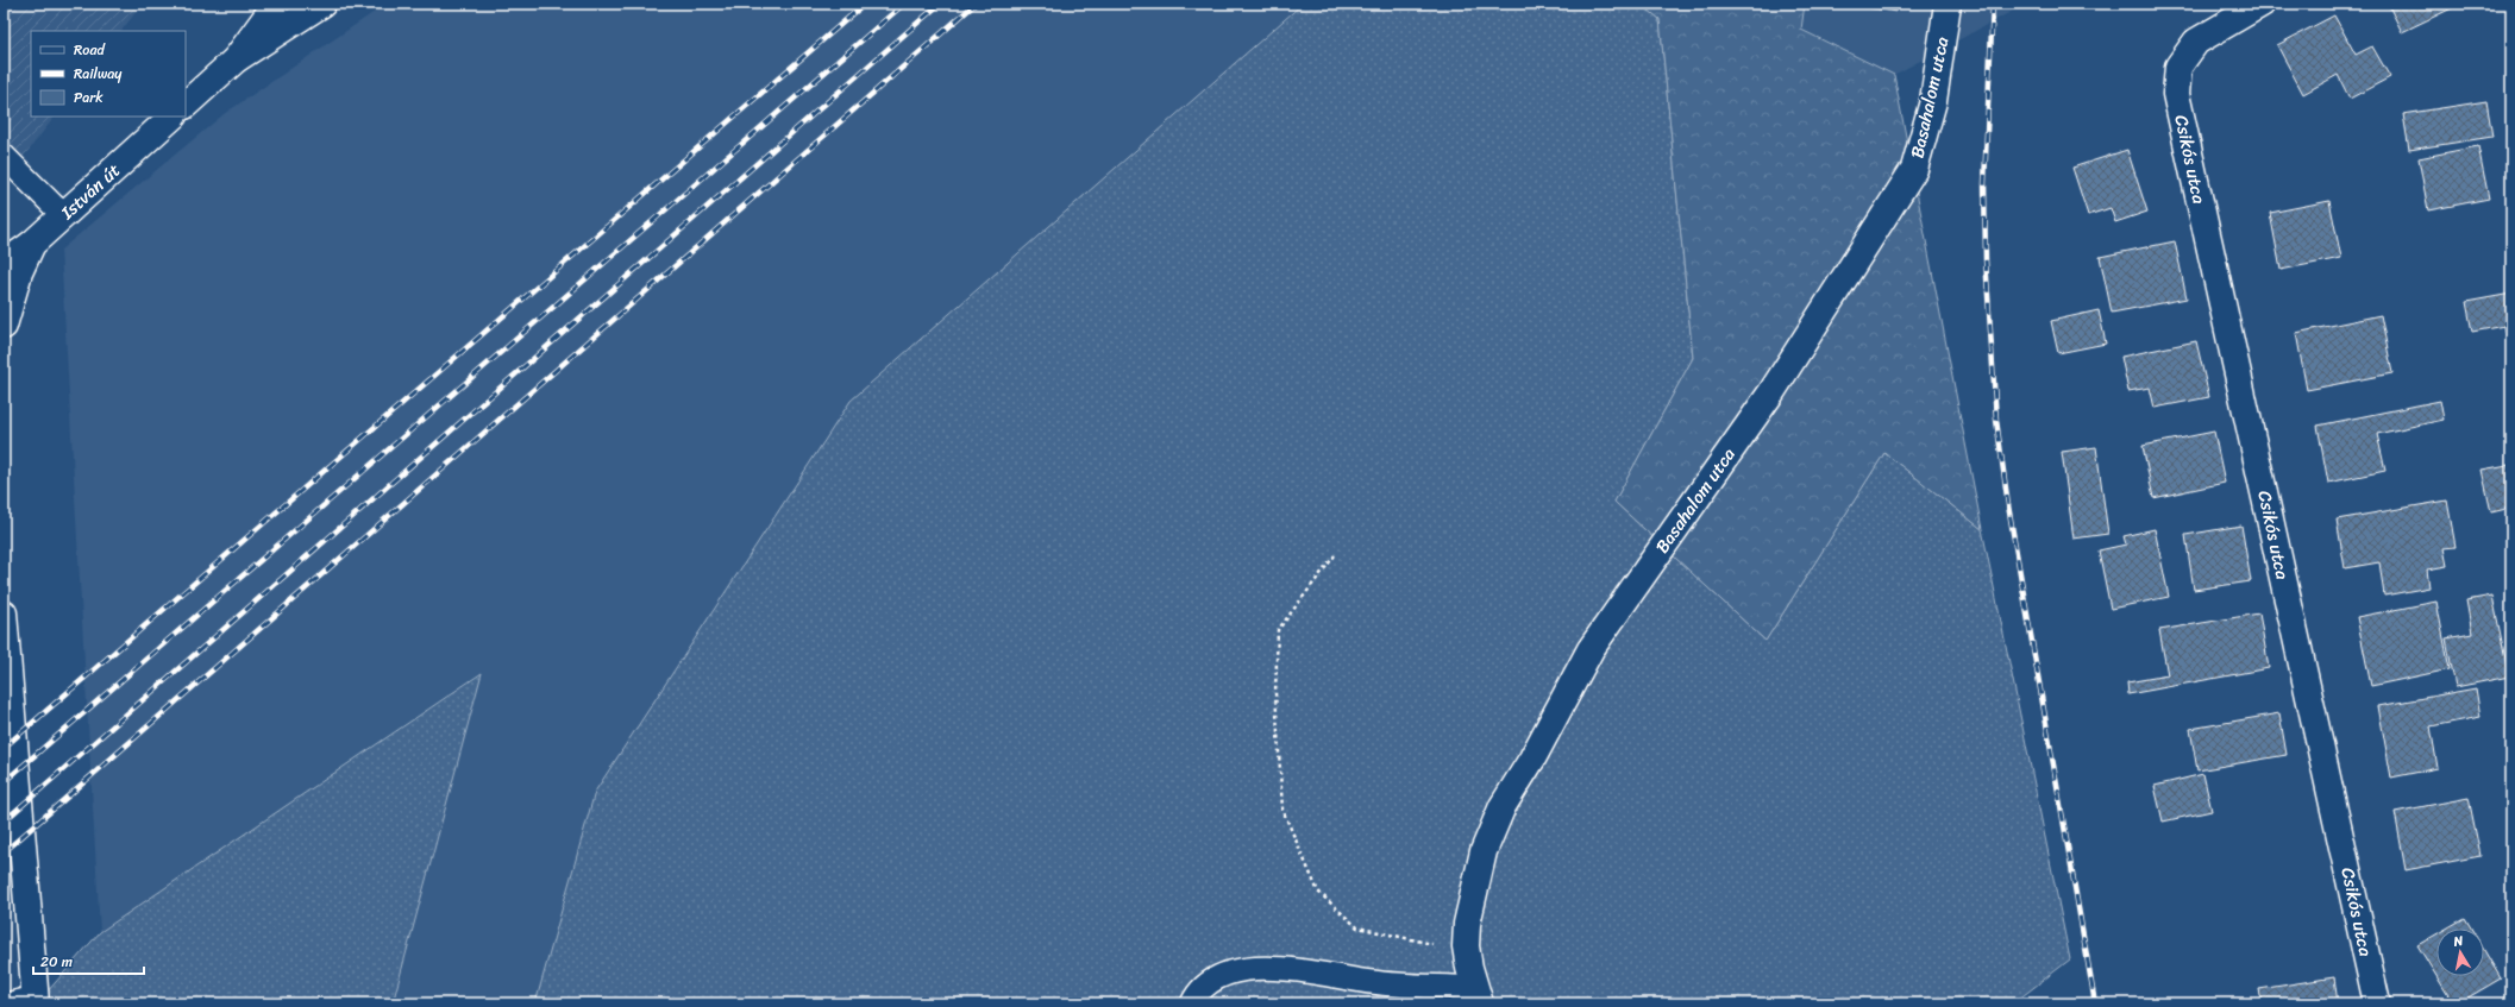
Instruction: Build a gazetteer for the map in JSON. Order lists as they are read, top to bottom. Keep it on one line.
{"streets":{"street":["Basahalom utca","Csikós utca","István út"]},"legend":["Road","Railway","Park"],"scale_bar":"20 m","north":"top"}
